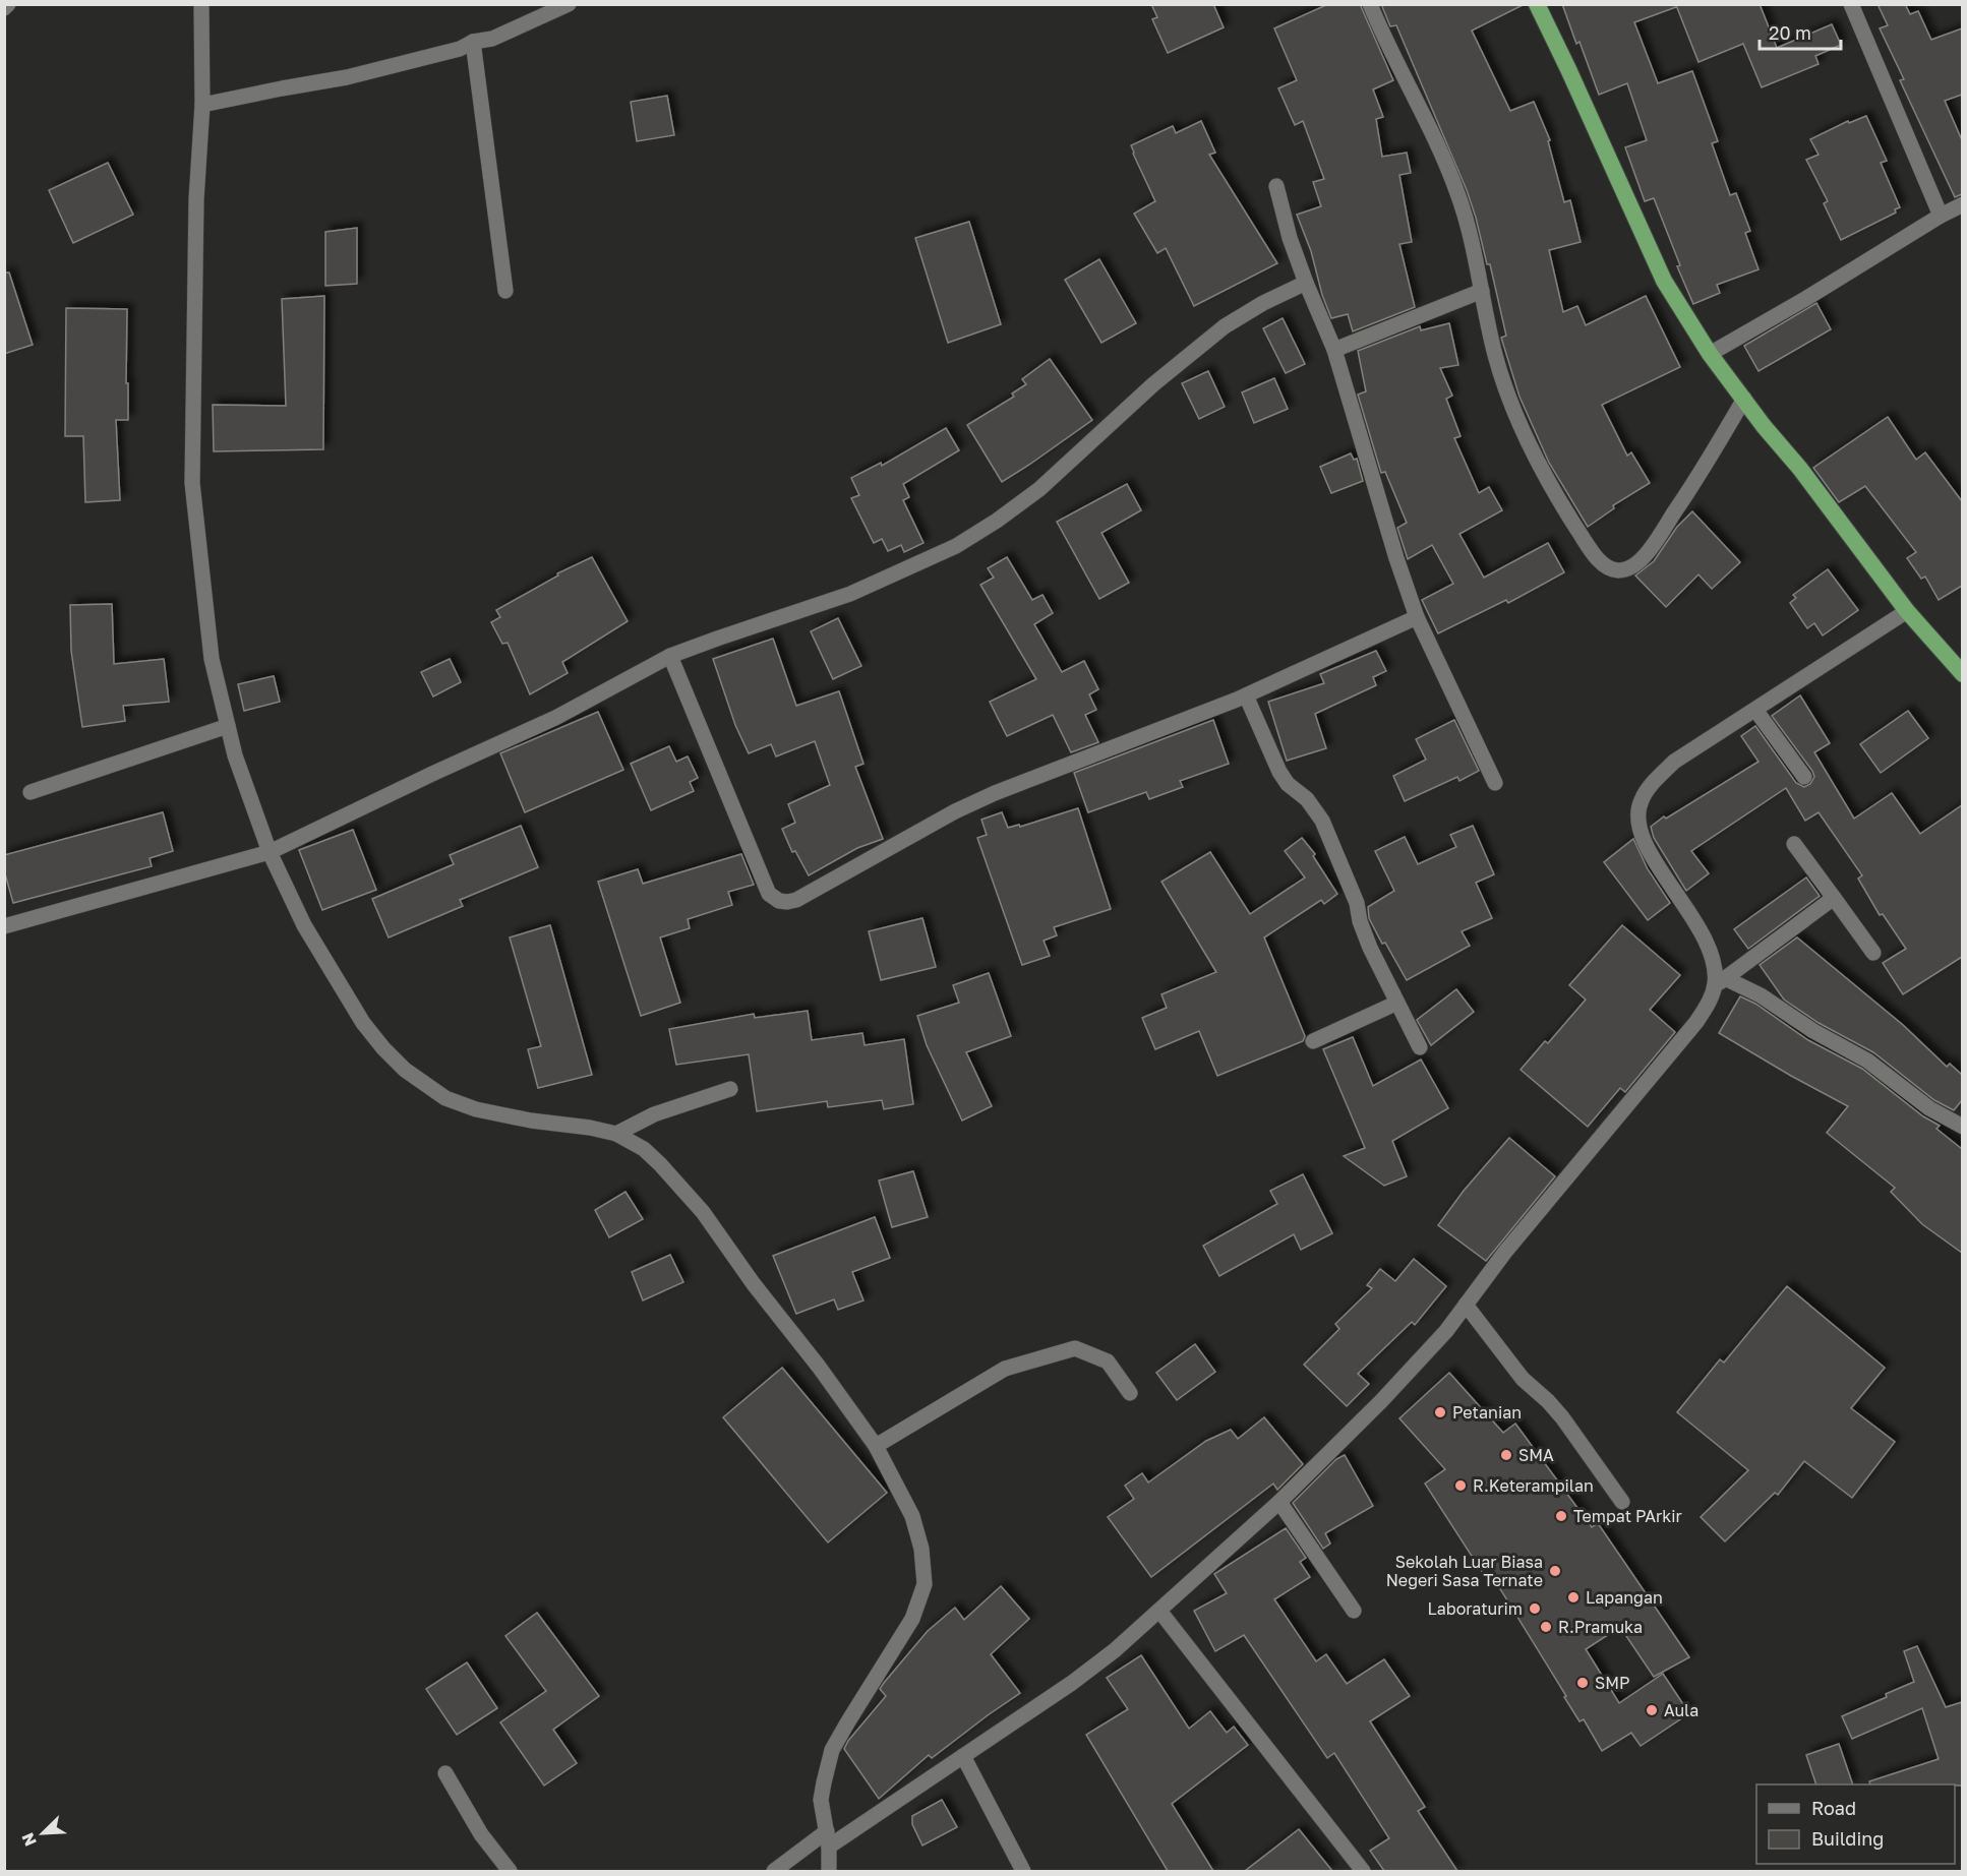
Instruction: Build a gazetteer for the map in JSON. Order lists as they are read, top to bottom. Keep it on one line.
{"places":["Petanian","SMA","R.Keterampilan","Tempat PArkir","Sekolah Luar Biasa Negeri Sasa Ternate","Lapangan","Laboraturim","R.Pramuka","SMP","Aula"],"legend":["Road","Building"],"scale_bar":"20 m","north":"bottom left"}
